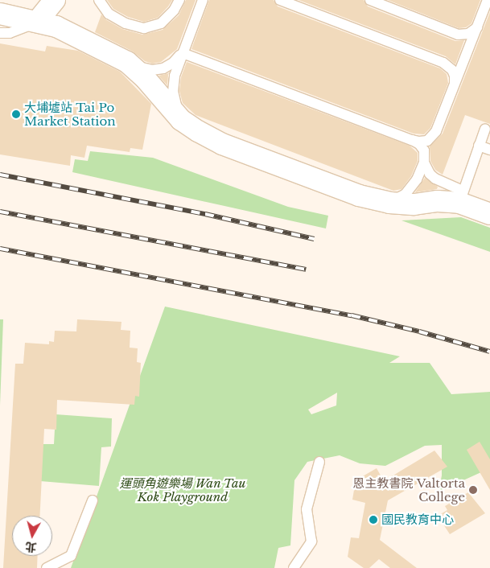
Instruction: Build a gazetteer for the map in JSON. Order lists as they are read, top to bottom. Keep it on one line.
{"parks":["運頭角遊樂場 Wan Tau Kok Playground"],"places":["大埔墟站 Tai Po Market Station","恩主教書院 Valtorta College","國民教育中心"],"north":"bottom"}
